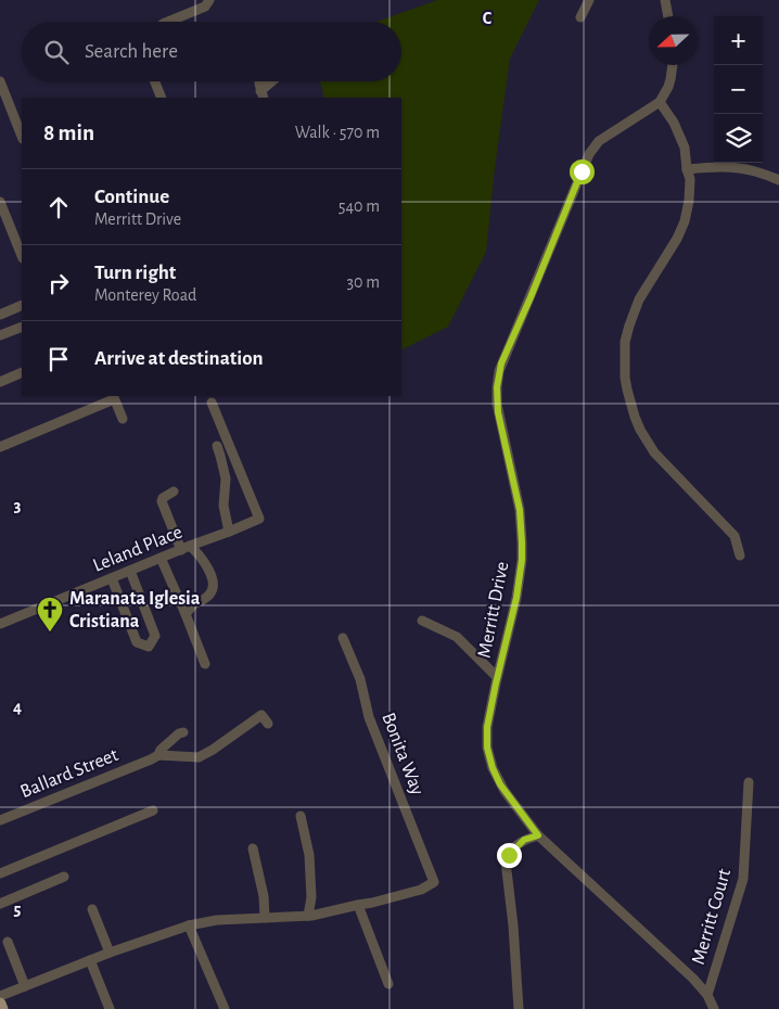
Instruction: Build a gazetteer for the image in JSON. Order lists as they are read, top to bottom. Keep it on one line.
{"streets":{"street":["Leland Place","Merritt Drive","Bonita Way","Ballard Street","Merritt Court"]},"crossings":[["Merritt Drive","Merritt Court"]],"places":{"church":["Maranata Iglesia Cristiana"]},"north":"left","page":{"map_buttons":["+","−"],"search":"Search here","heading":["8 min","Walk · 570 m"],"list":[["Continue","Merritt Drive","540 m"],["Turn right","Monterey Road","30 m"],"Arrive at destination"]},"grid":{"columns":["C"],"rows":["3","4","5"]}}
